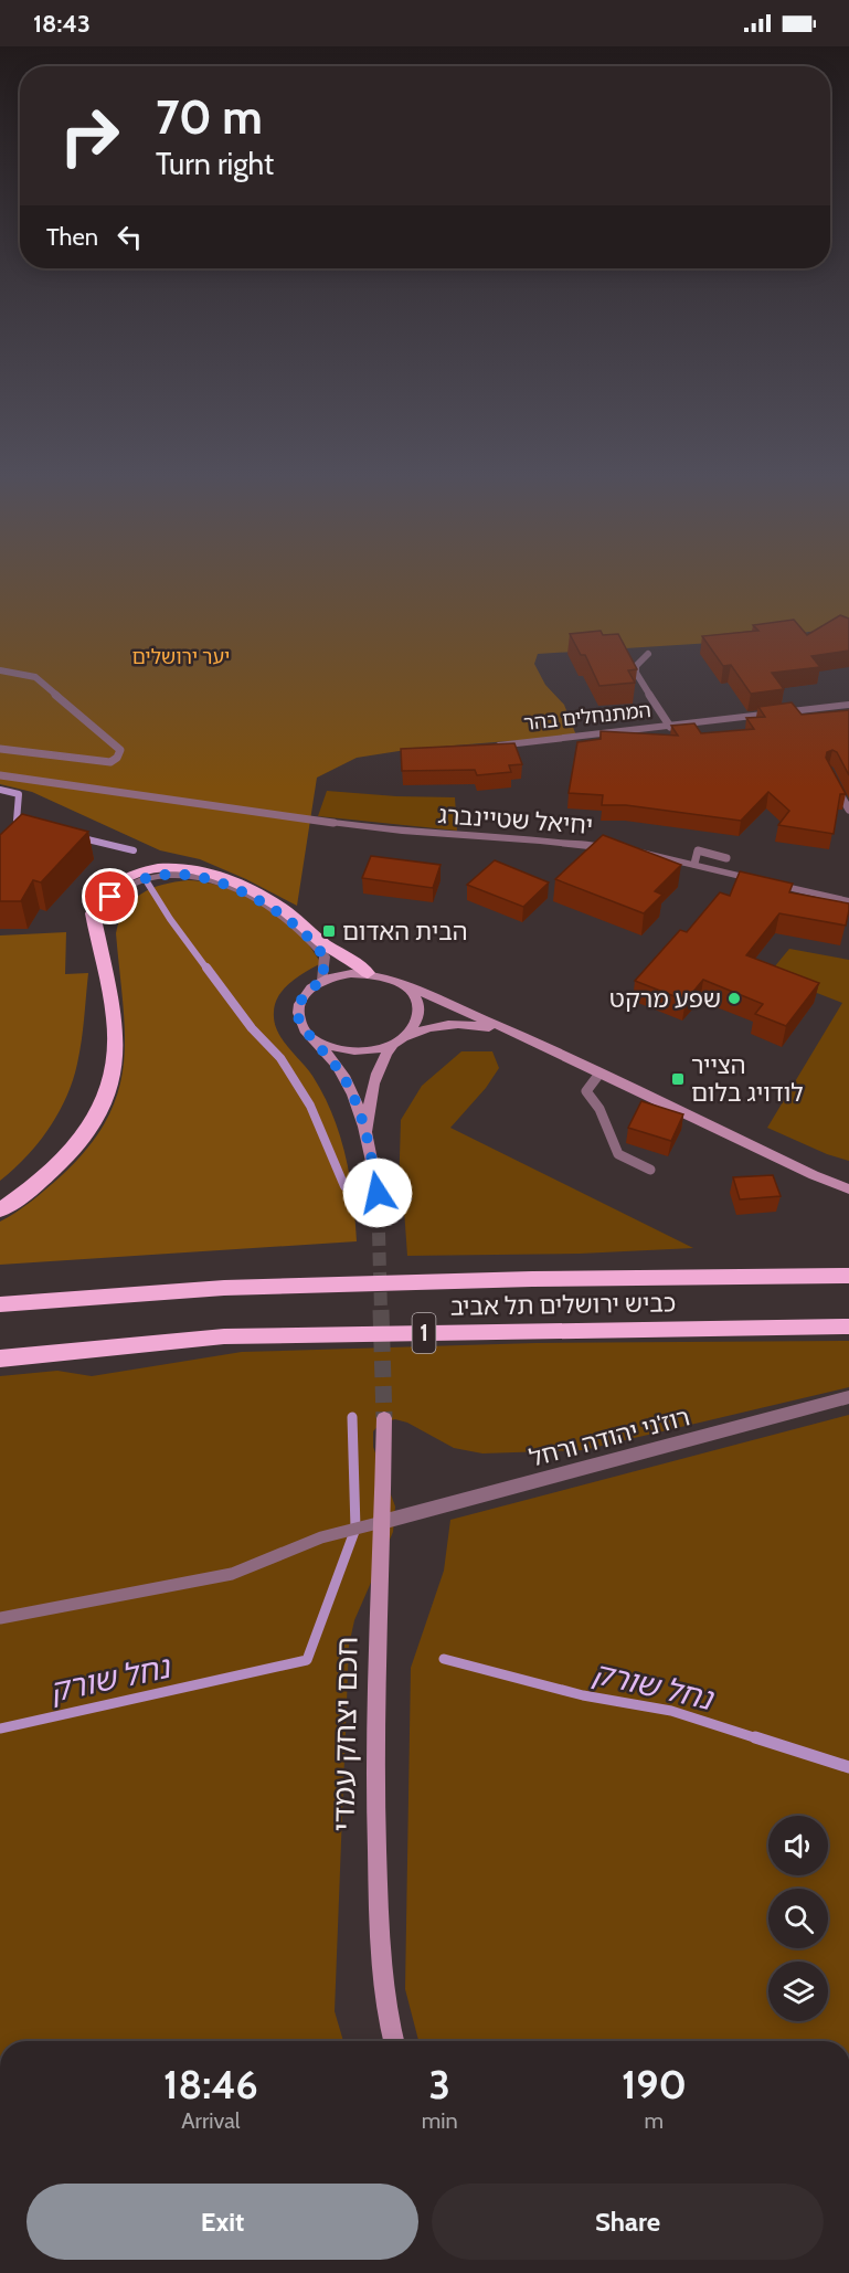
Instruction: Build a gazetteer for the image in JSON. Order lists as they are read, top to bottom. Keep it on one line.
{"streets":{"highway":["כביש ירושלים תל אביב","1"],"main road":["חכם יצחק עמדי"],"street":["המתנחלים בהר","יחיאל שטיינברג","רוז'ני יהודה ורחל"]},"crossings":[["רוז'ני יהודה ורחל","חכם יצחק עמדי"]],"water":["נחל שורק"],"parks":["יער ירושלים"],"places":{"transit":["הבית האדום","הצייר לודויג בלום"],"other":["שפע מרקט"]},"page":{"status":"18:43","turn":["70 m","Turn right"],"then":"Then","eta":["18:46","Arrival","3","min","190","m"],"buttons":["Exit","Share"]}}
